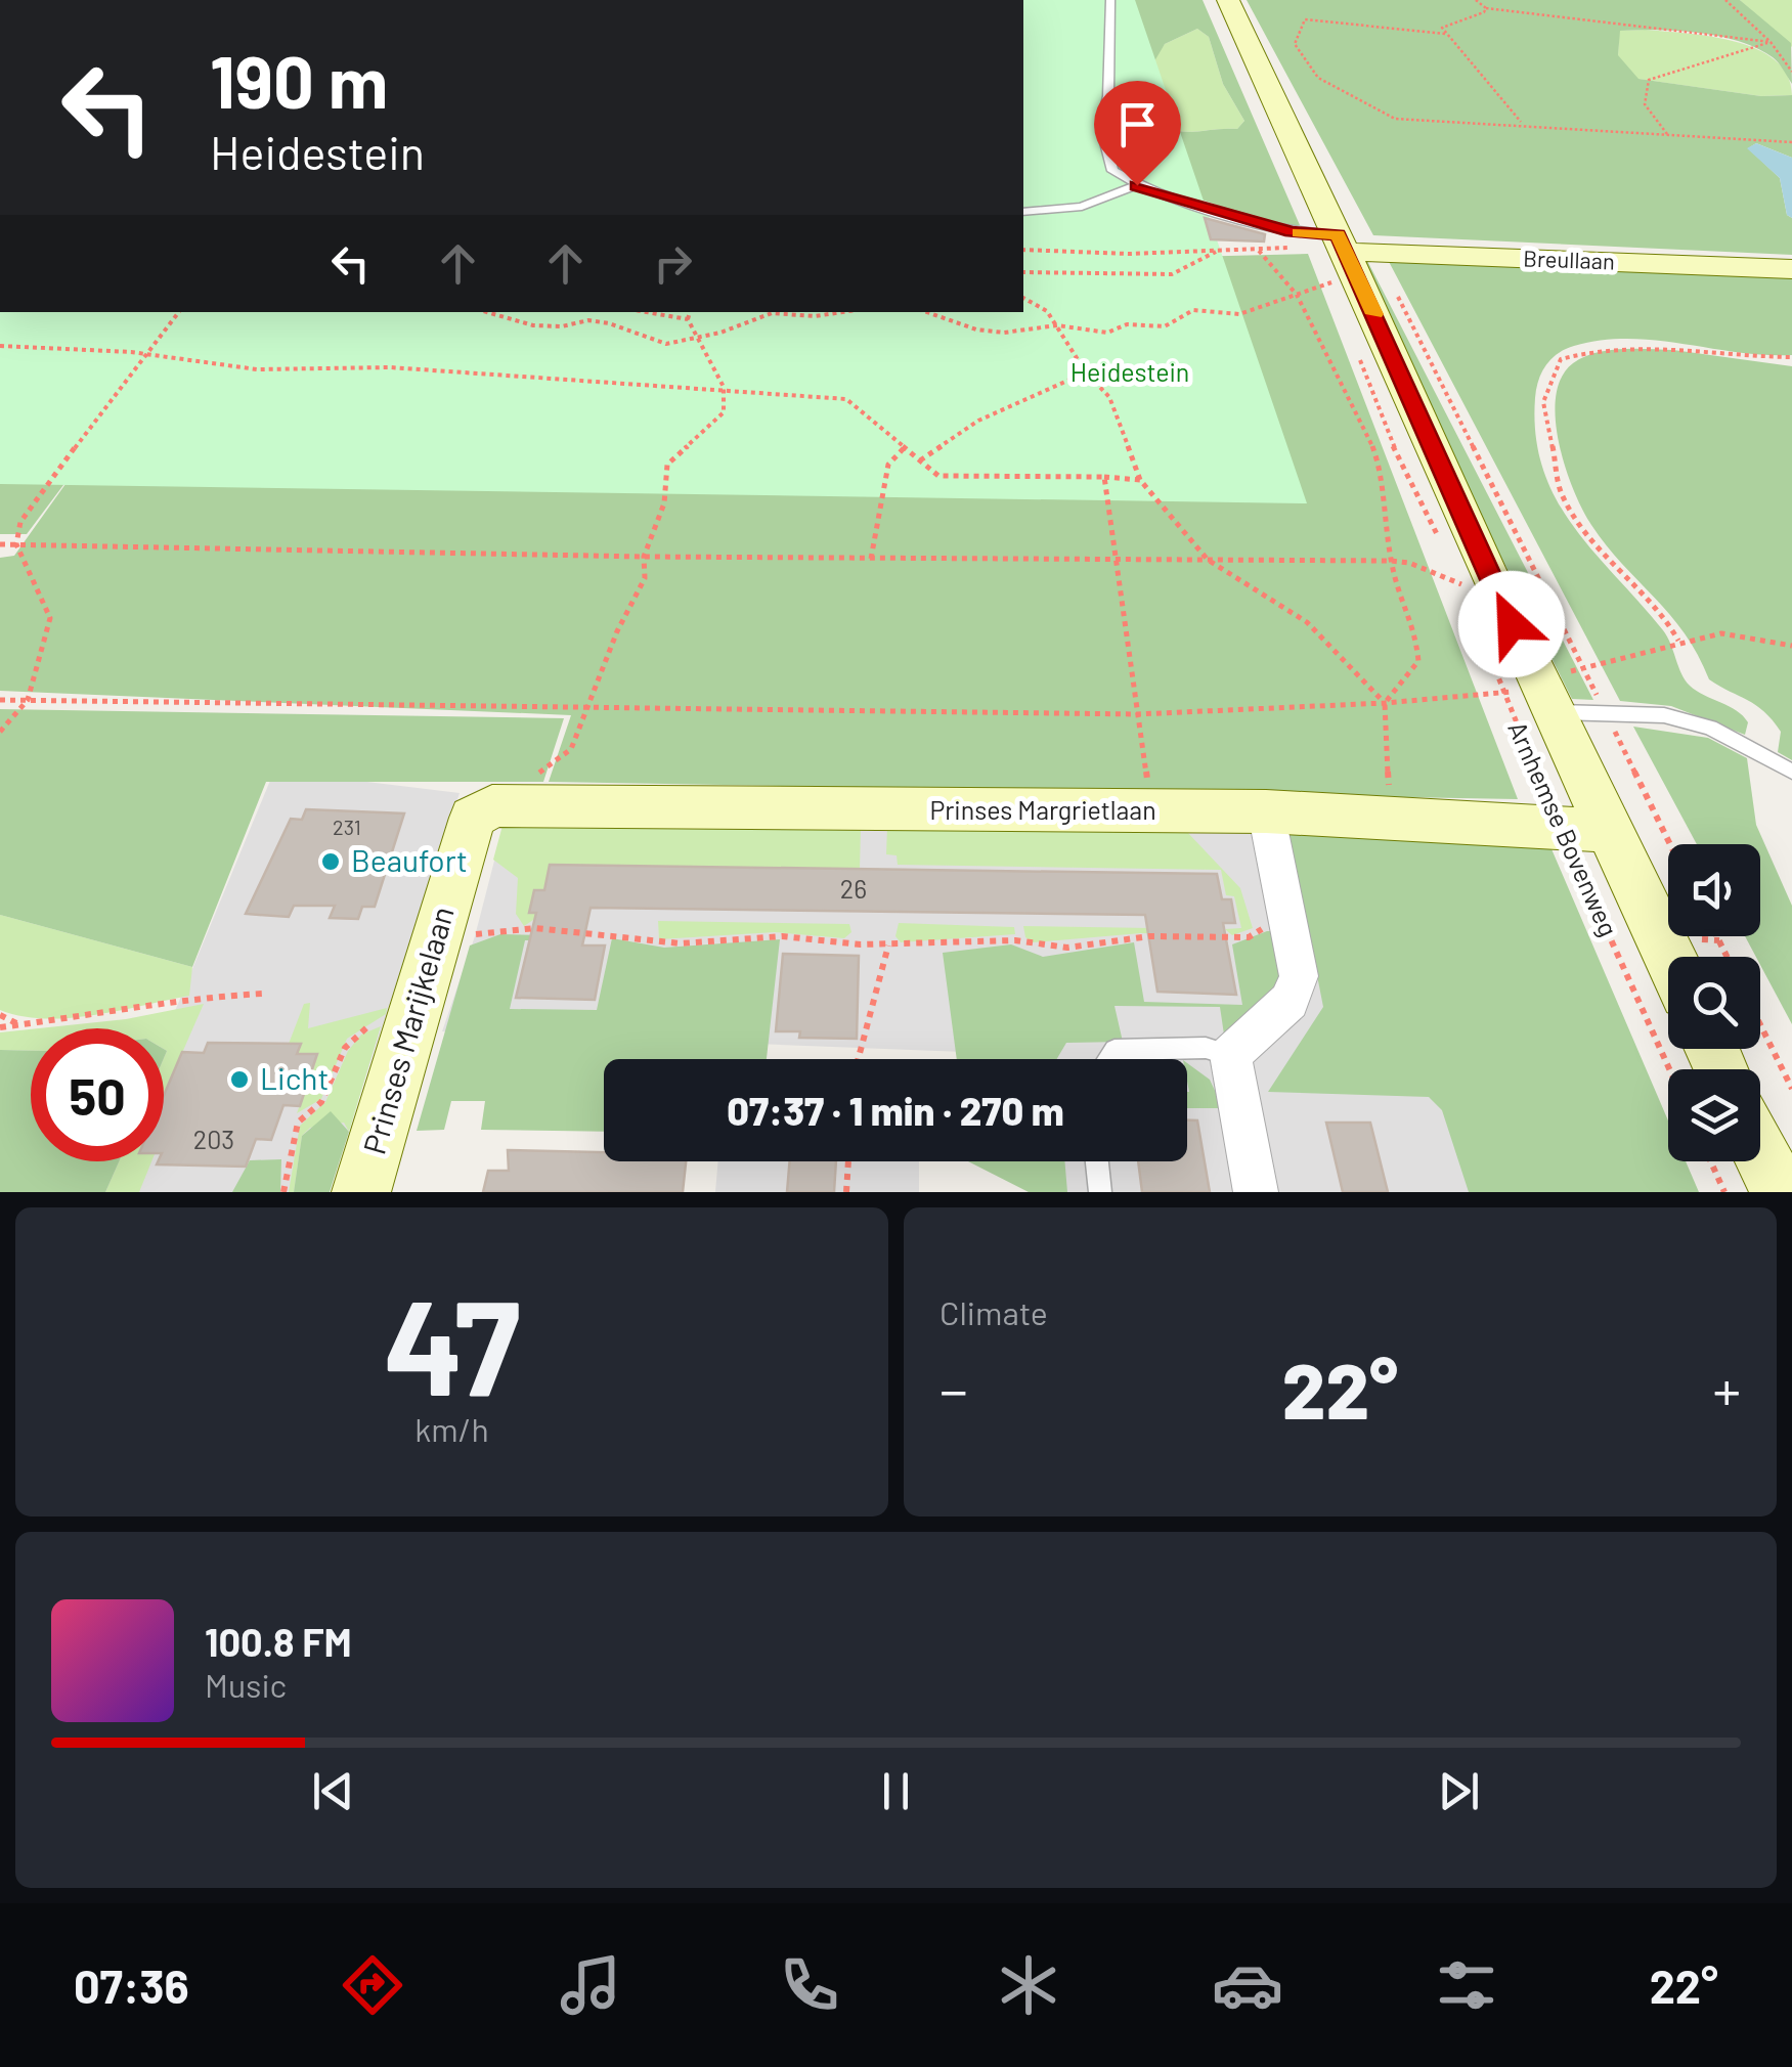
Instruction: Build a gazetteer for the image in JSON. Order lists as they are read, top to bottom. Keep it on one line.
{"streets":{"main road":["Breullaan","Prinses Margrietlaan","Arnhemse Bovenweg","Prinses Marijkelaan"]},"crossings":[["Breullaan","Arnhemse Bovenweg"],["Prinses Margrietlaan","Arnhemse Bovenweg"],["Prinses Margrietlaan","Prinses Marijkelaan"]],"parks":["Heidestein"],"places":["Beaufort","Licht"],"house_numbers":["231","26","203"],"page":{"turn":["190 m","Heidestein"],"limit":"50","trip":"07:37 · 1 min · 270 m","tile":[["47","km/h"],"Climate"],"heat":["−","22°","+"],"song":["100.8 FM","Music"],"tabs":["07:36","22°"]}}
